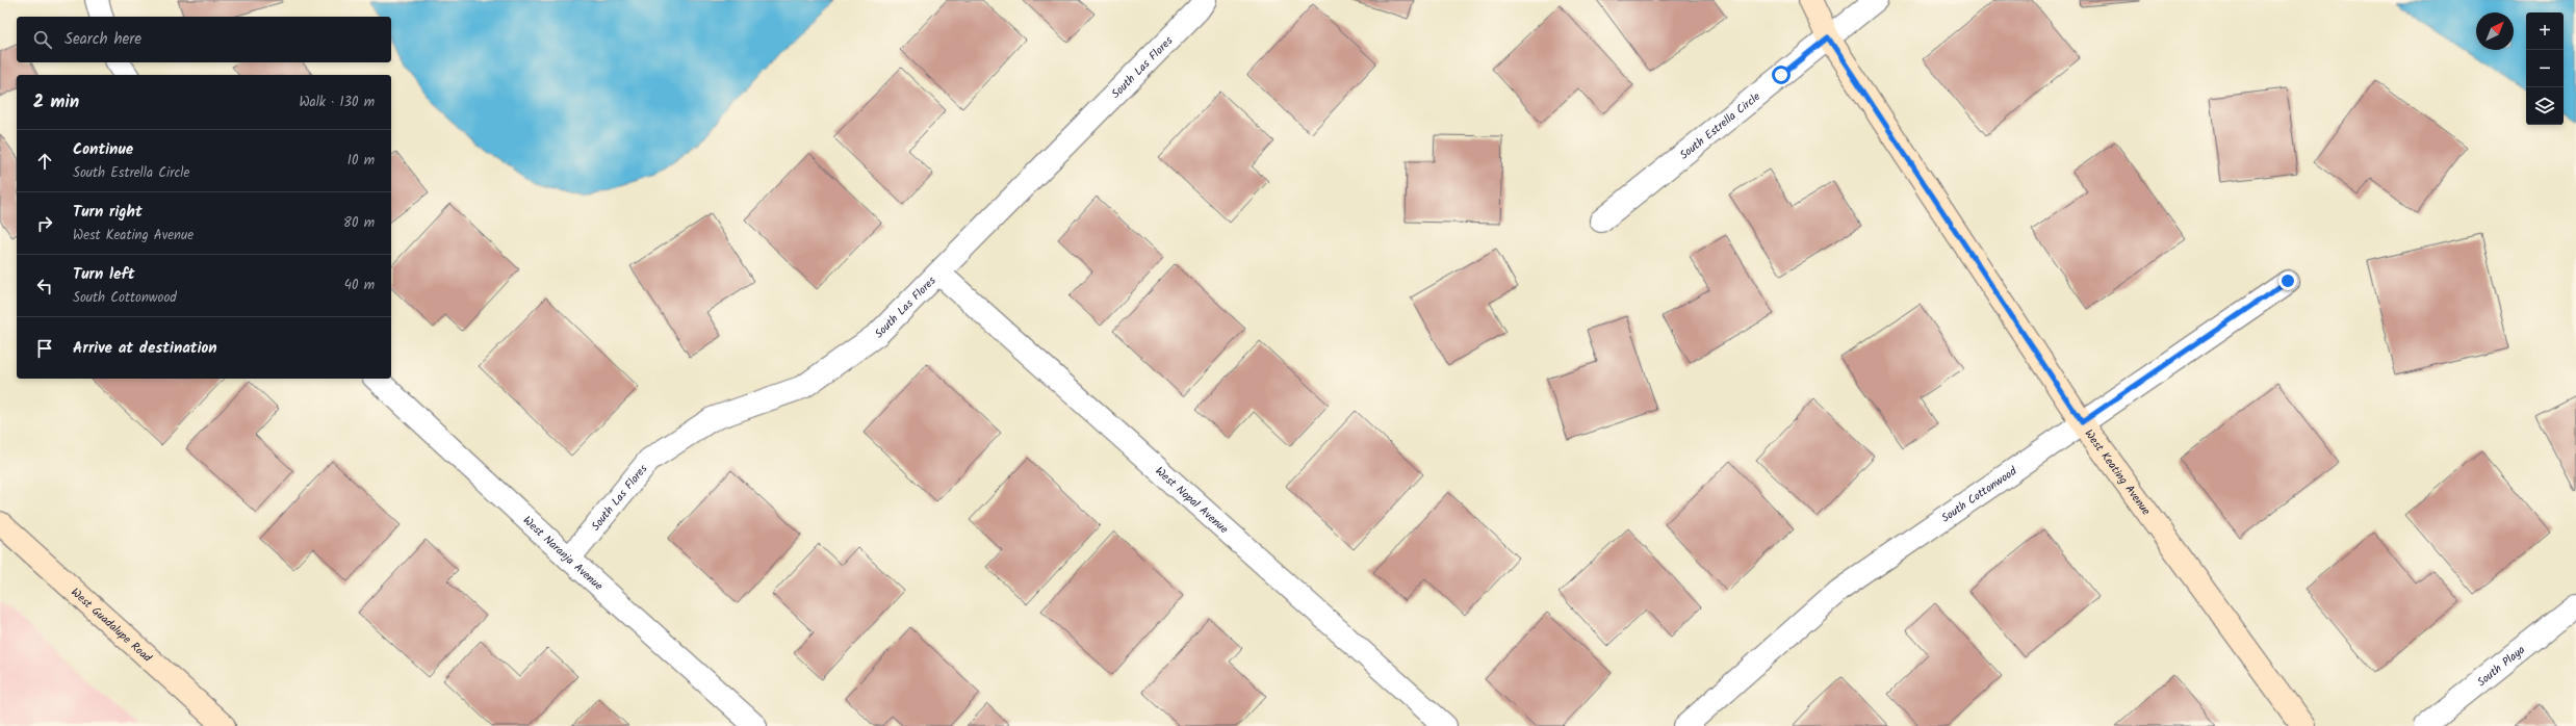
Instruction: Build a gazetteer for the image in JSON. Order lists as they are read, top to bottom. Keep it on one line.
{"streets":{"street":["South Las Flores","South Estrella Circle","West Keating Avenue","South Cottonwood","West Nopal Avenue","West Naranja Avenue","West Guadalupe Road","South Playa"]},"crossings":[["South Las Flores","West Nopal Avenue"],["South Las Flores","West Naranja Avenue"],["South Estrella Circle","West Keating Avenue"],["West Keating Avenue","South Cottonwood"]],"north":"top right","page":{"map_buttons":["+","−"],"search":"Search here","heading":["2 min","Walk · 130 m"],"list":[["Continue","South Estrella Circle","10 m"],["Turn right","West Keating Avenue","80 m"],["Turn left","South Cottonwood","40 m"],"Arrive at destination"]}}
